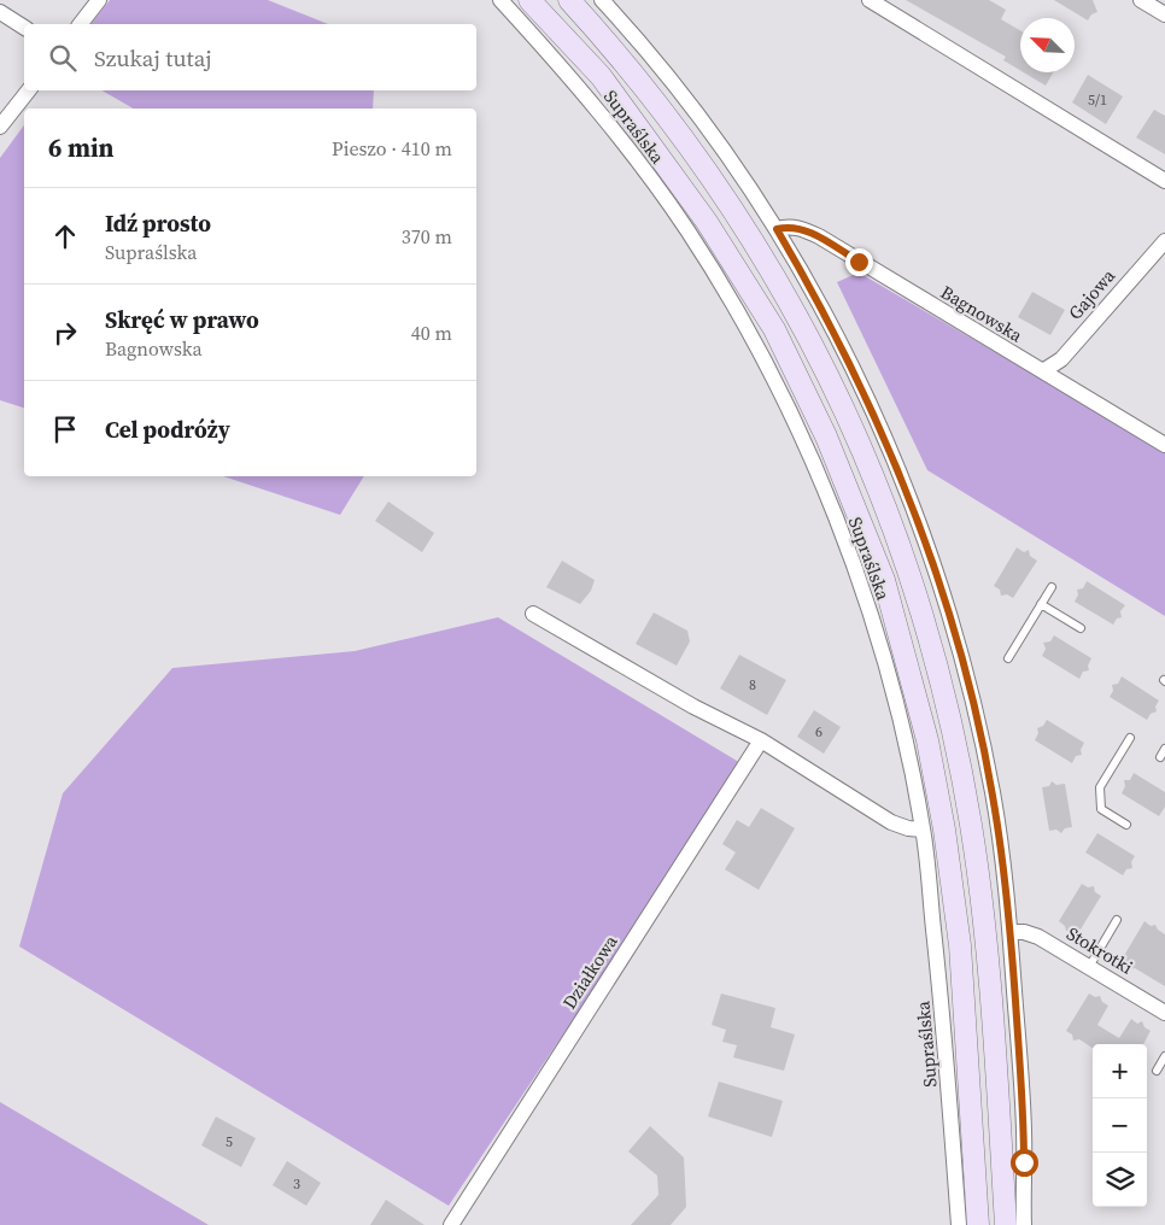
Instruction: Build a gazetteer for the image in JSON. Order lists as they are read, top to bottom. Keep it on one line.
{"streets":{"street":["Supraślska","Gajowa","Bagnowska","Stokrotki","Działkowa"]},"crossings":[["Gajowa","Bagnowska"]],"house_numbers":["5/1","8","6","5","3"],"north":"top left","page":{"search":"Szukaj tutaj","heading":["6 min","Pieszo · 410 m"],"list":[["Idź prosto","Supraślska","370 m"],["Skręć w prawo","Bagnowska","40 m"],"Cel podróży"],"map_buttons":["+","−"]}}
